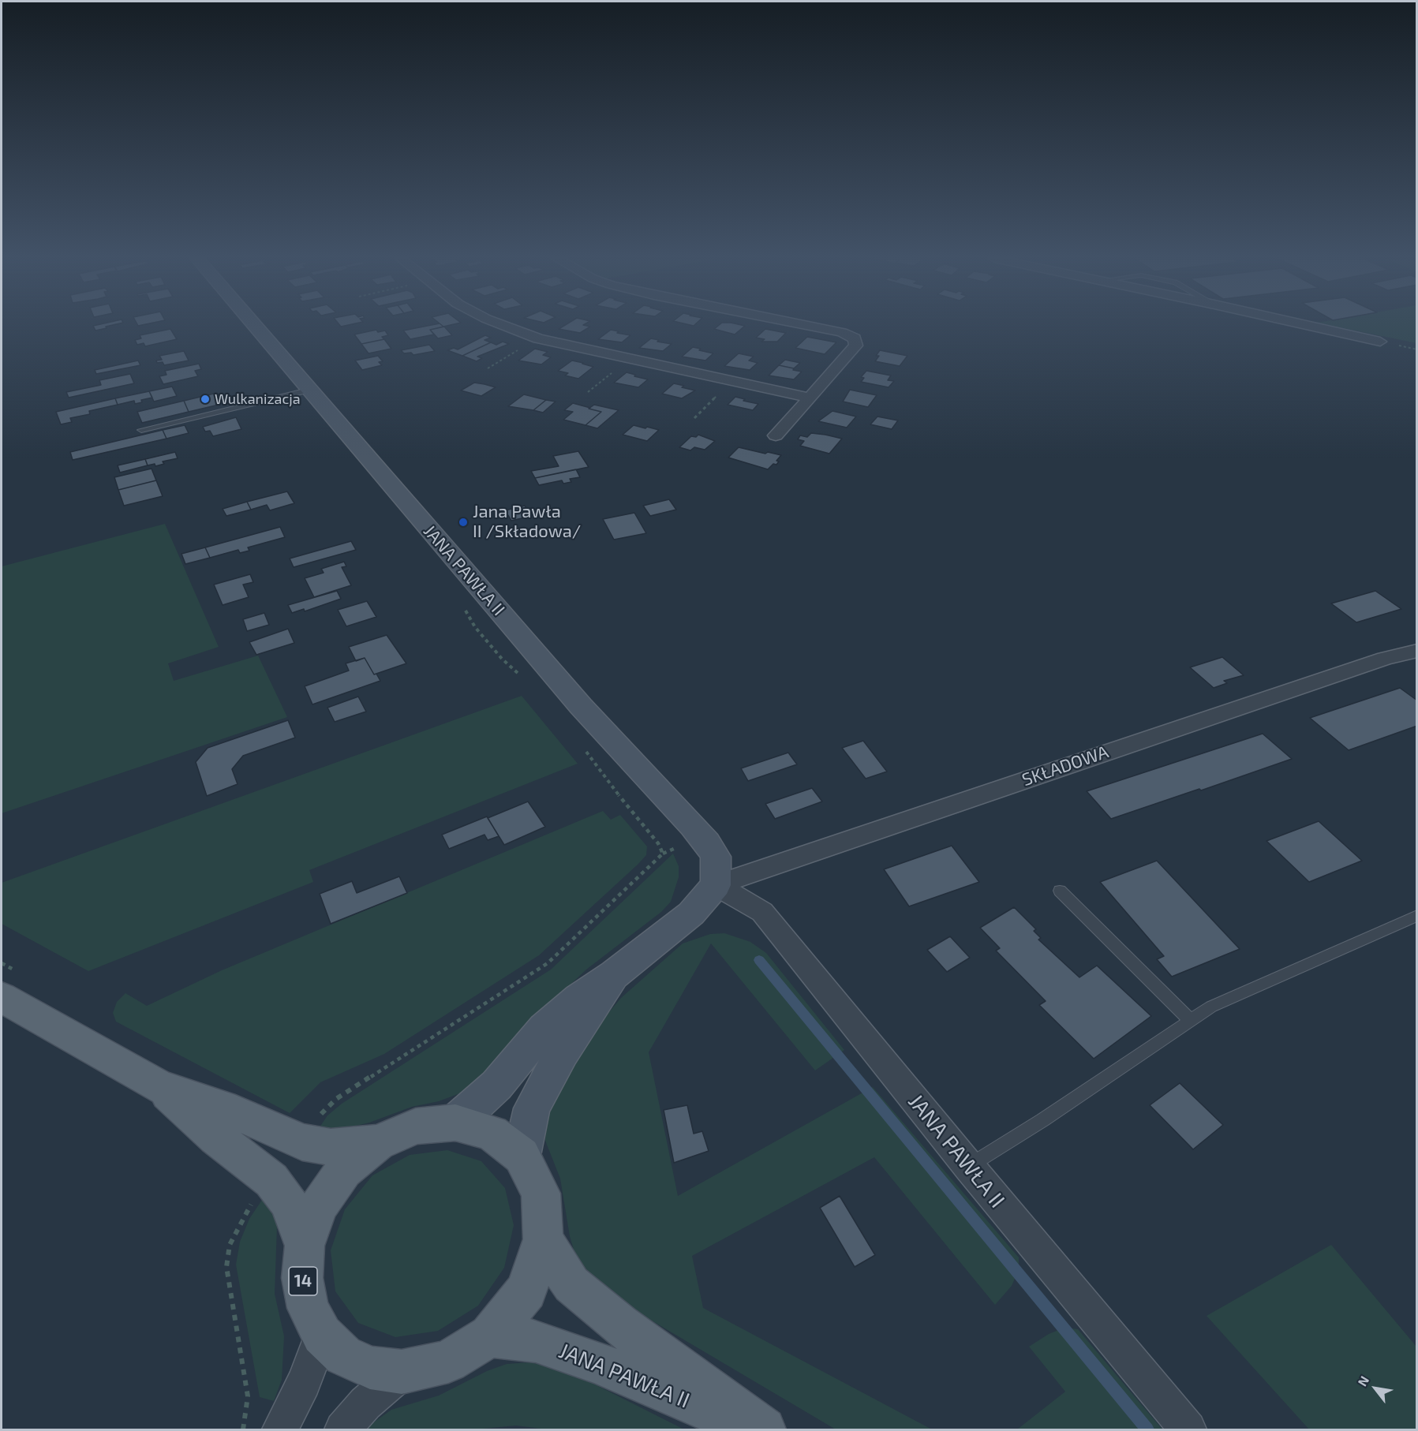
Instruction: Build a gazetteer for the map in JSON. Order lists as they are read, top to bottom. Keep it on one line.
{"streets":{"main road":["JANA PAWŁA II","14"],"street":["SKŁADOWA"]},"crossings":[["JANA PAWŁA II","SKŁADOWA"],["JANA PAWŁA II","14"]],"places":["Wulkanizacja","Jana Pawła II /Składowa/"],"north":"top left"}
